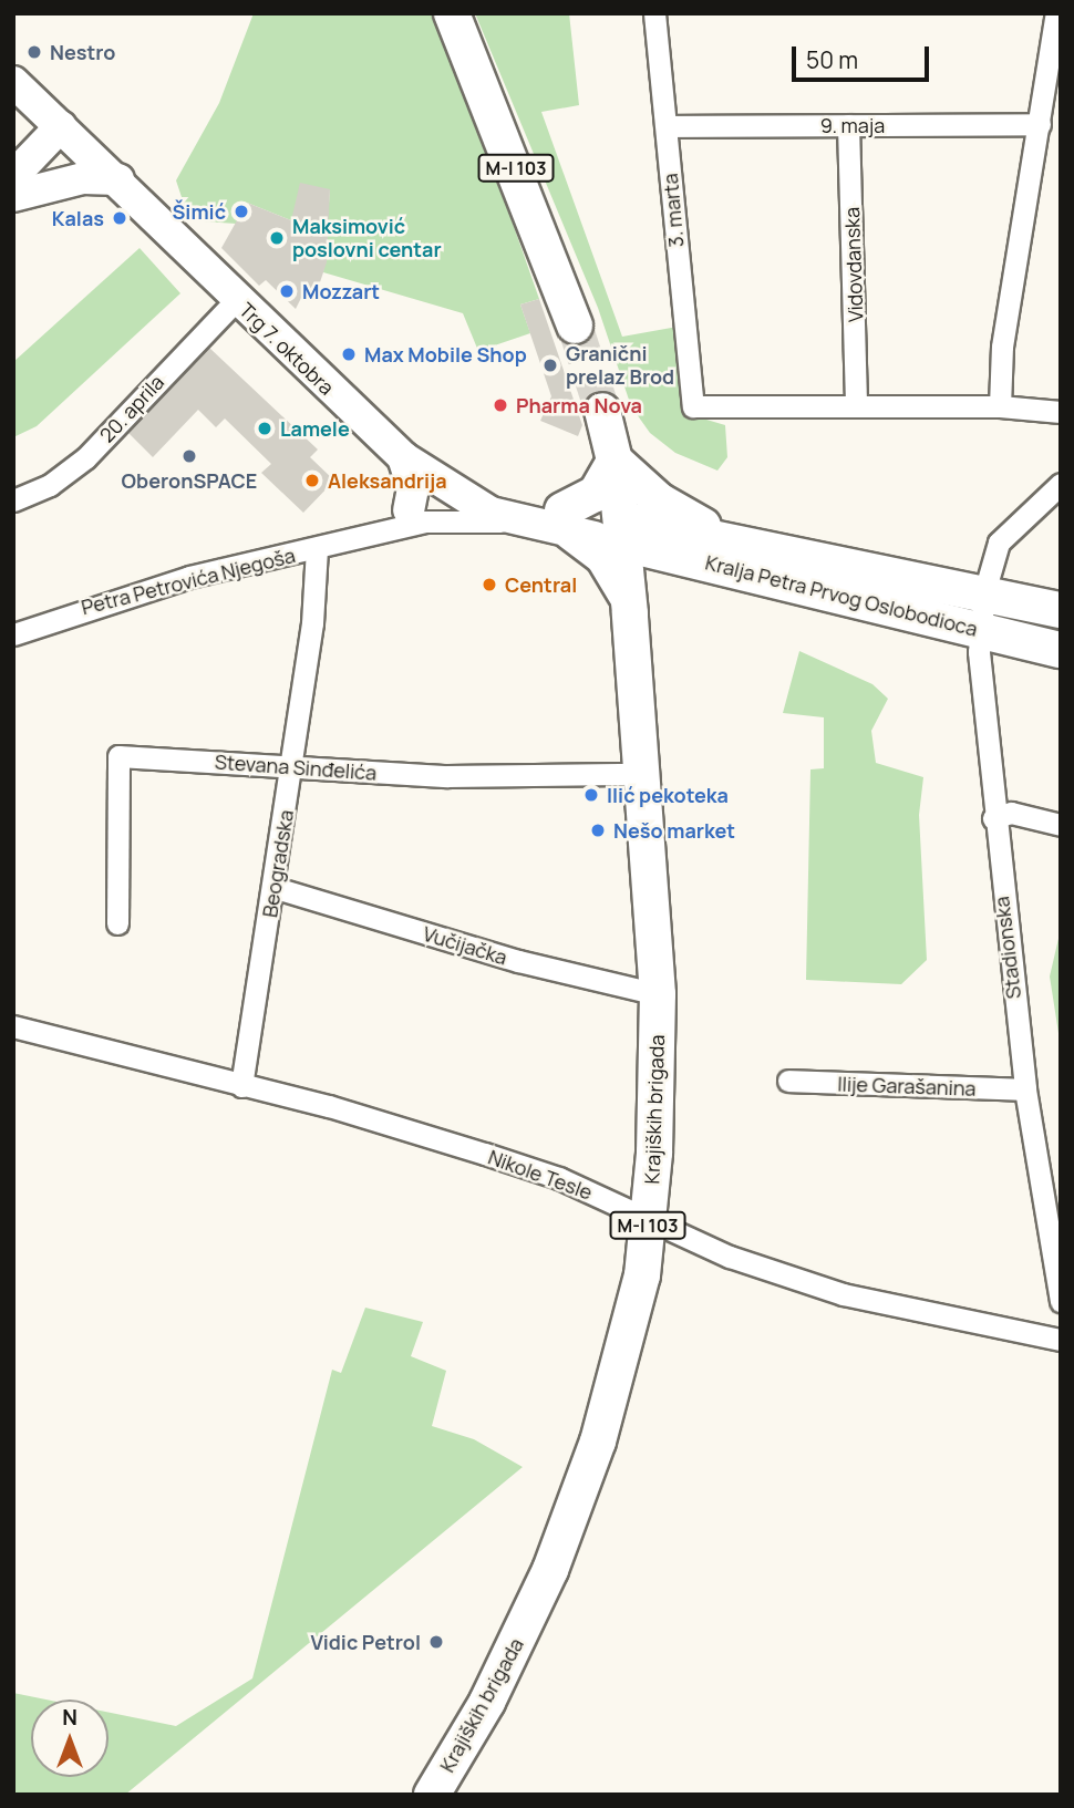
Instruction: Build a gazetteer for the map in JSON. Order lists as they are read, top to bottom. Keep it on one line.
{"streets":{"main road":["M-I 103","Kralja Petra Prvog Oslobodioca","Krajiških brigada"],"street":["9. maja","3. marta","Vidovdanska","Trg 7. oktobra","20. aprila","Petra Petrovića Njegoša","Stevana Sinđelića","Beogradska","Vučijačka","Stadionska","Ilije Garašanina","Nikole Tesle"]},"crossings":[["9. maja","3. marta"],["9. maja","Vidovdanska"],["M-I 103","Kralja Petra Prvog Oslobodioca"],["M-I 103","Krajiških brigada"],["3. marta","Vidovdanska"],["Trg 7. oktobra","20. aprila"],["Trg 7. oktobra","Petra Petrovića Njegoša"],["Petra Petrovića Njegoša","Beogradska"],["Kralja Petra Prvog Oslobodioca","Stadionska"],["Kralja Petra Prvog Oslobodioca","Krajiških brigada"],["Stevana Sinđelića","Beogradska"],["Stevana Sinđelića","Krajiških brigada"],["Beogradska","Vučijačka"],["Beogradska","Nikole Tesle"],["Vučijačka","Krajiških brigada"],["Stadionska","Ilije Garašanina"],["Krajiških brigada","Nikole Tesle"]],"places":["Nestro","Šimić","Kalas","Maksimović poslovni centar","Mozzart","Max Mobile Shop","Granični prelaz Brod","Pharma Nova","Lamele","OberonSPACE","Aleksandrija","Central","Ilić pekoteka","Nešo market","Vidic Petrol"],"scale_bar":"50 m","north":"top"}
